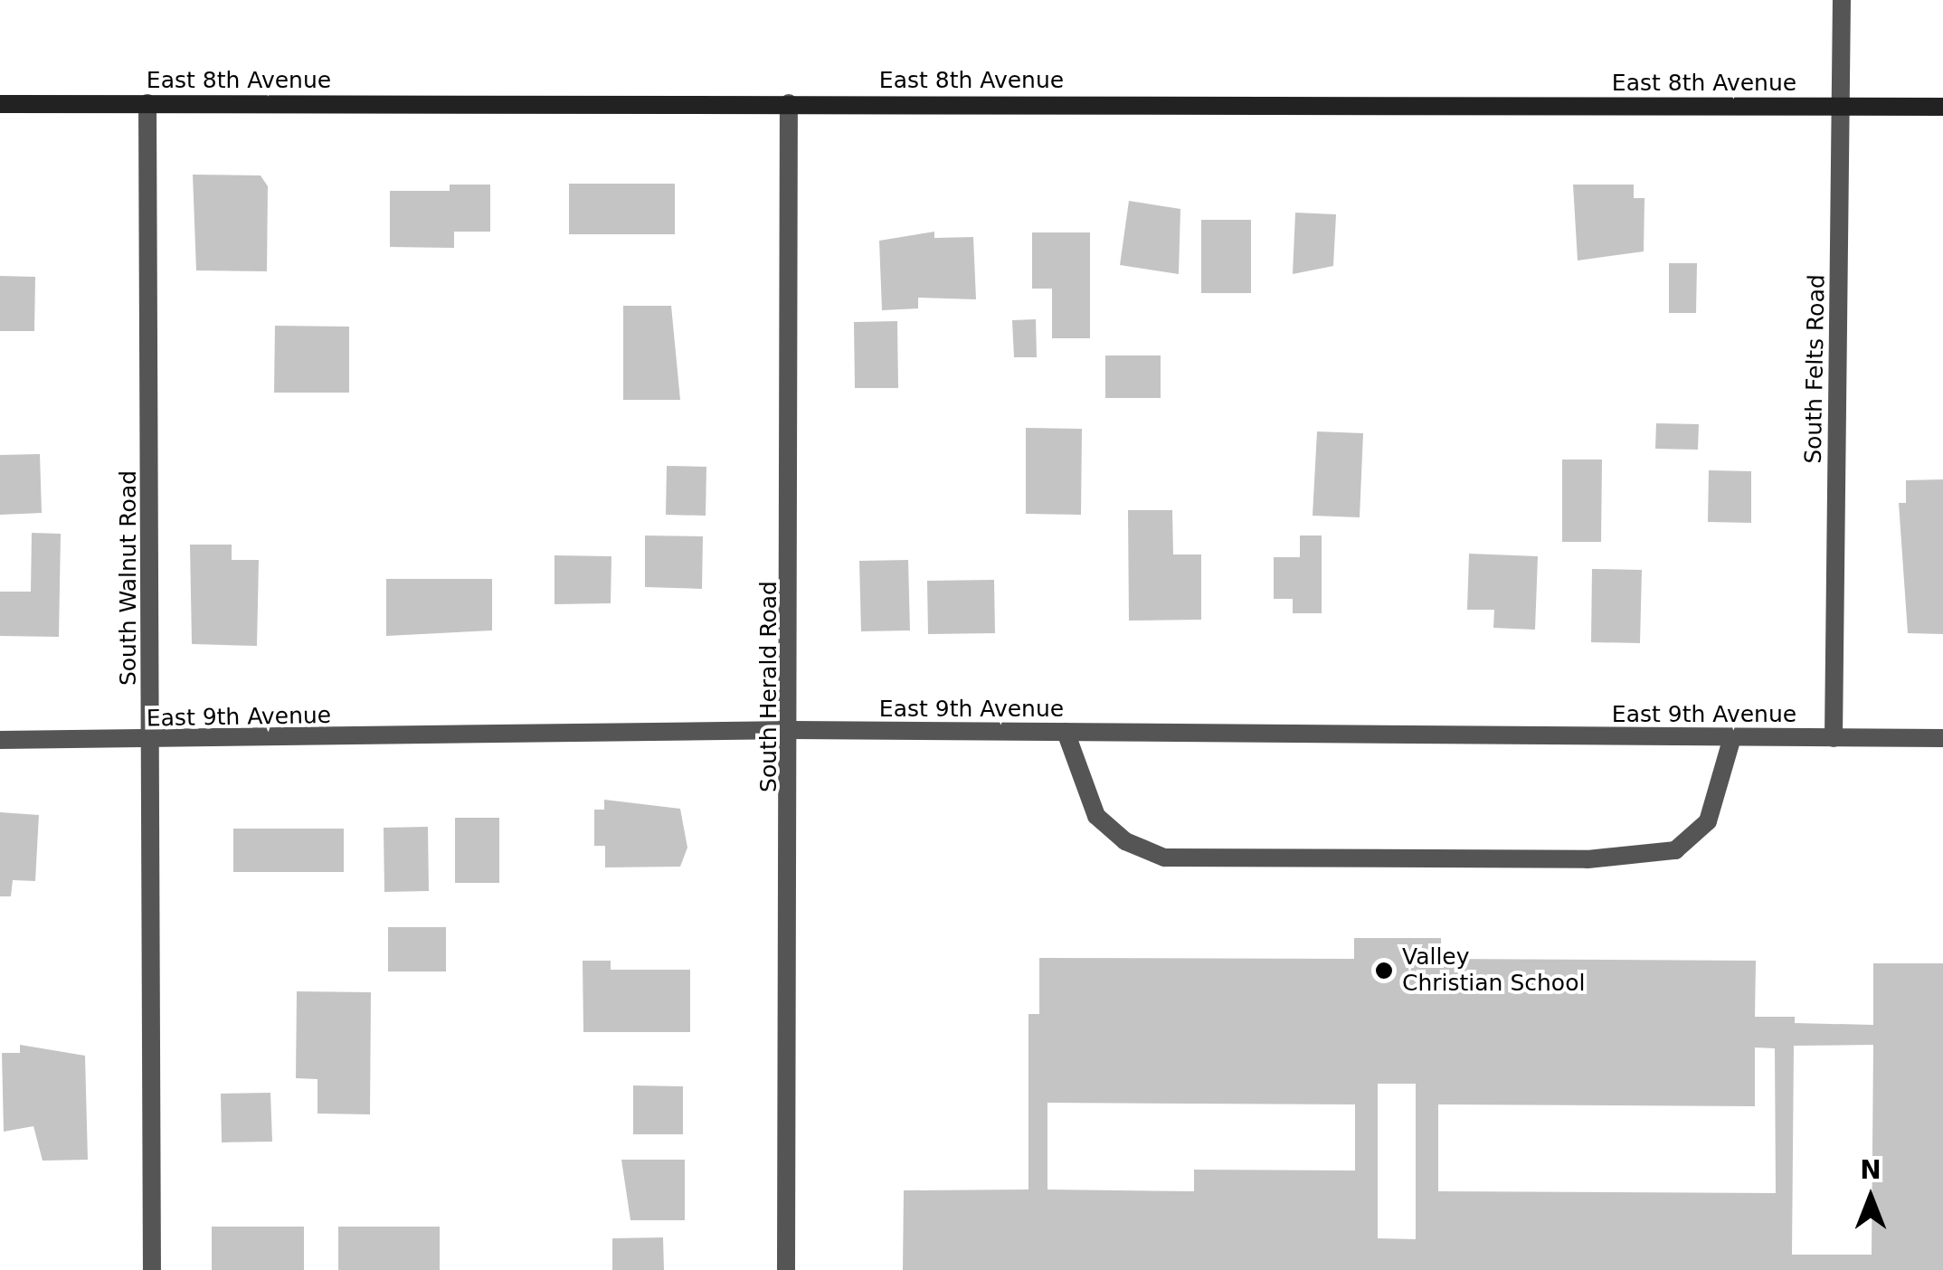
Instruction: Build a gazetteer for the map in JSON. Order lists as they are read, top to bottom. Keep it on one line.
{"streets":{"street":["East 8th Avenue","South Felts Road","South Walnut Road","South Herald Road","East 9th Avenue"]},"crossings":[["East 8th Avenue","South Felts Road"],["East 8th Avenue","South Walnut Road"],["East 8th Avenue","South Herald Road"],["South Felts Road","East 9th Avenue"],["South Walnut Road","East 9th Avenue"],["South Herald Road","East 9th Avenue"]],"places":["Valley Christian School"],"north":"top"}
